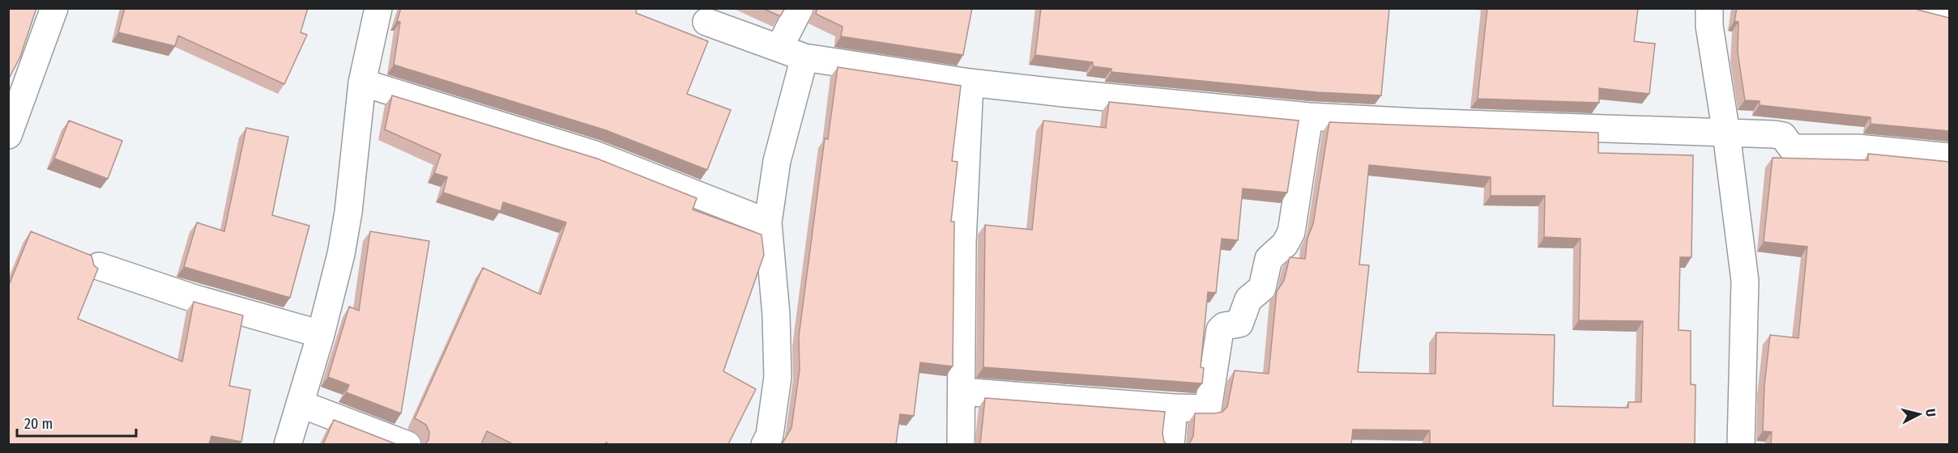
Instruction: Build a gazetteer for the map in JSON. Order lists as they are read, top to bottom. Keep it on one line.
{"scale_bar":"20 m","north":"right"}
